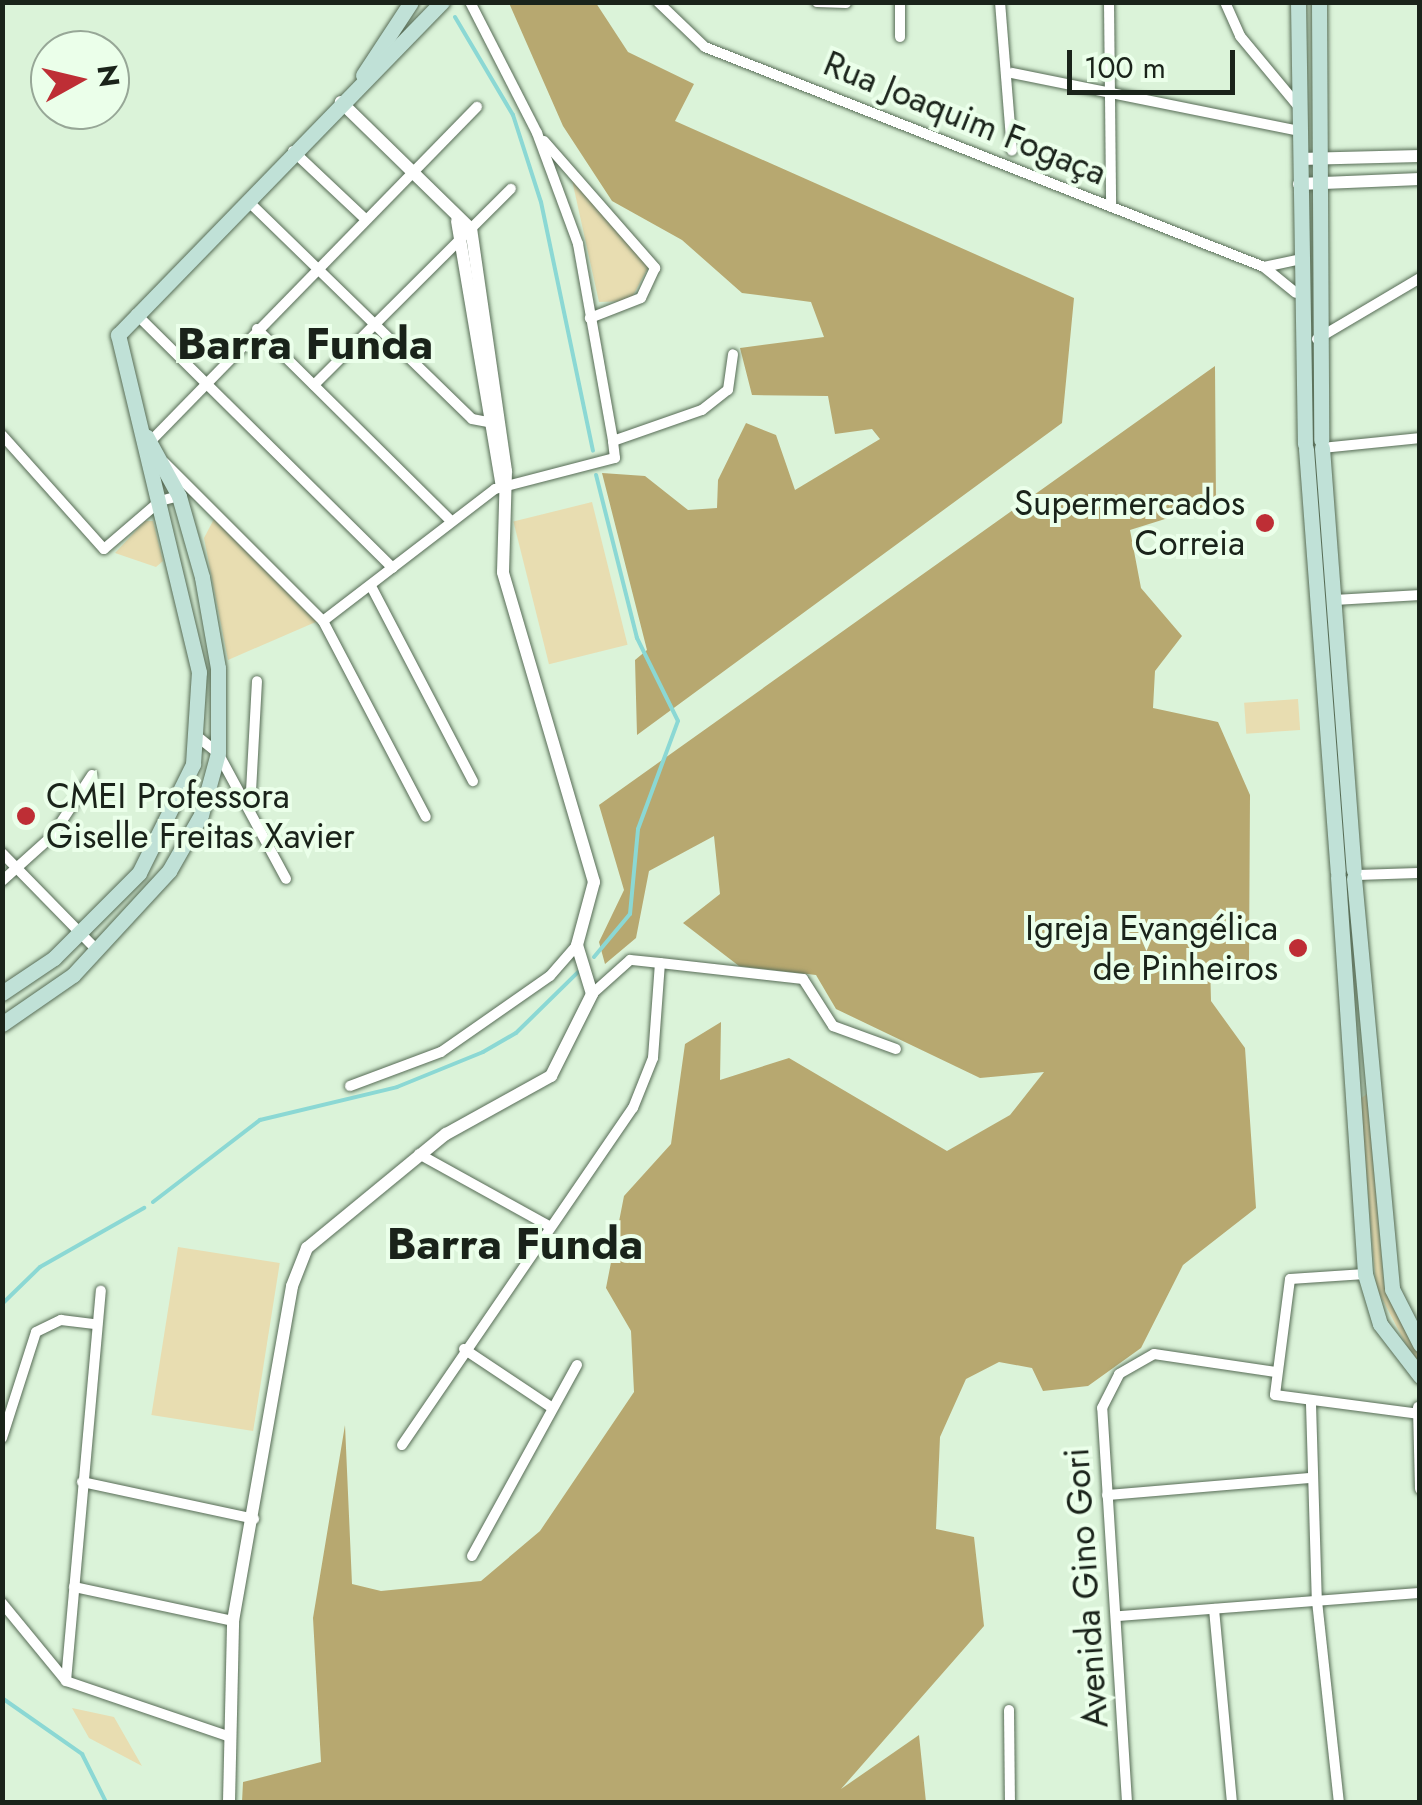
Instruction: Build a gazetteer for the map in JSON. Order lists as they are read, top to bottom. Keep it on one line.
{"streets":{"street":["Rua Joaquim Fogaça","Avenida Gino Gori"]},"districts":["Barra Funda","Barra Funda"],"places":["Supermercados Correia","CMEI Professora Giselle Freitas Xavier","Igreja Evangélica de Pinheiros"],"scale_bar":"100 m","north":"right"}
